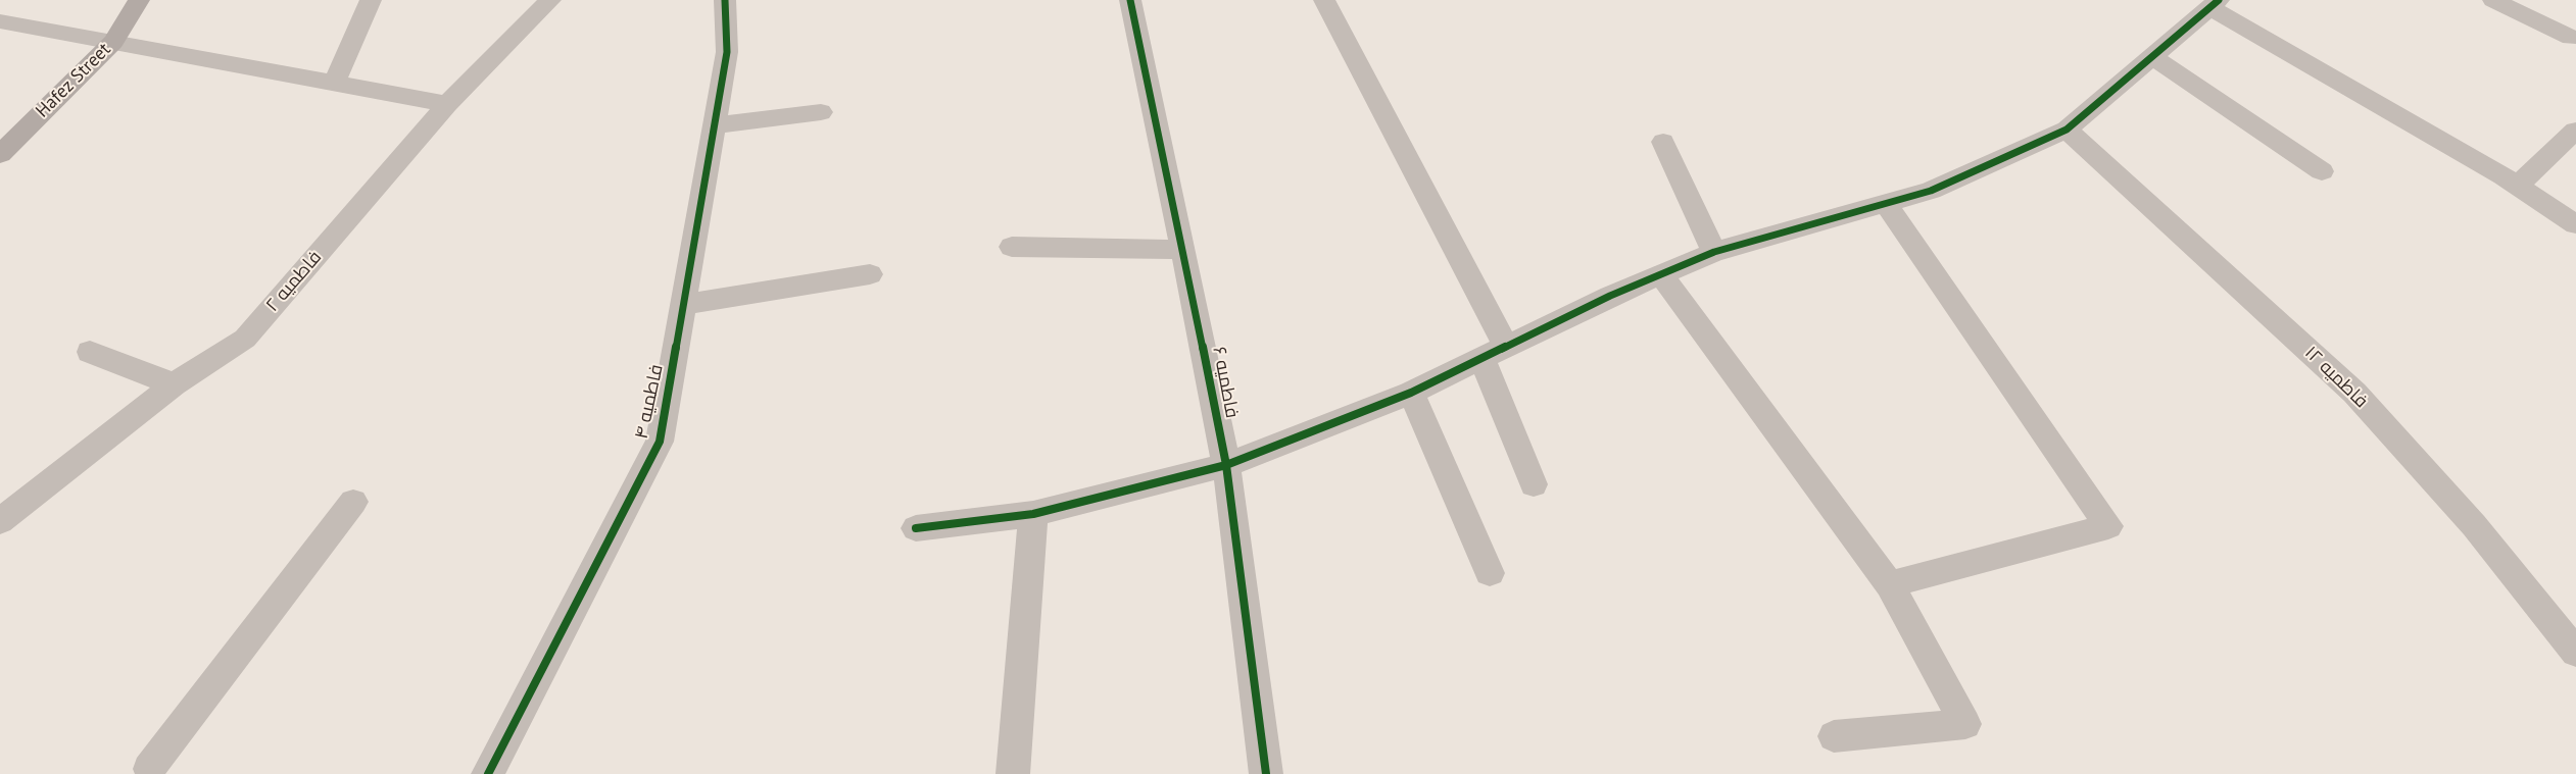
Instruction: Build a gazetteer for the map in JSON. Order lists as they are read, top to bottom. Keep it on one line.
{"streets":{"main road":["Hafez Street"],"street":["فاطمیه ۲","فاطمیه ۱۲","فاطمیه ۶","فاطمیه ۴"]}}
